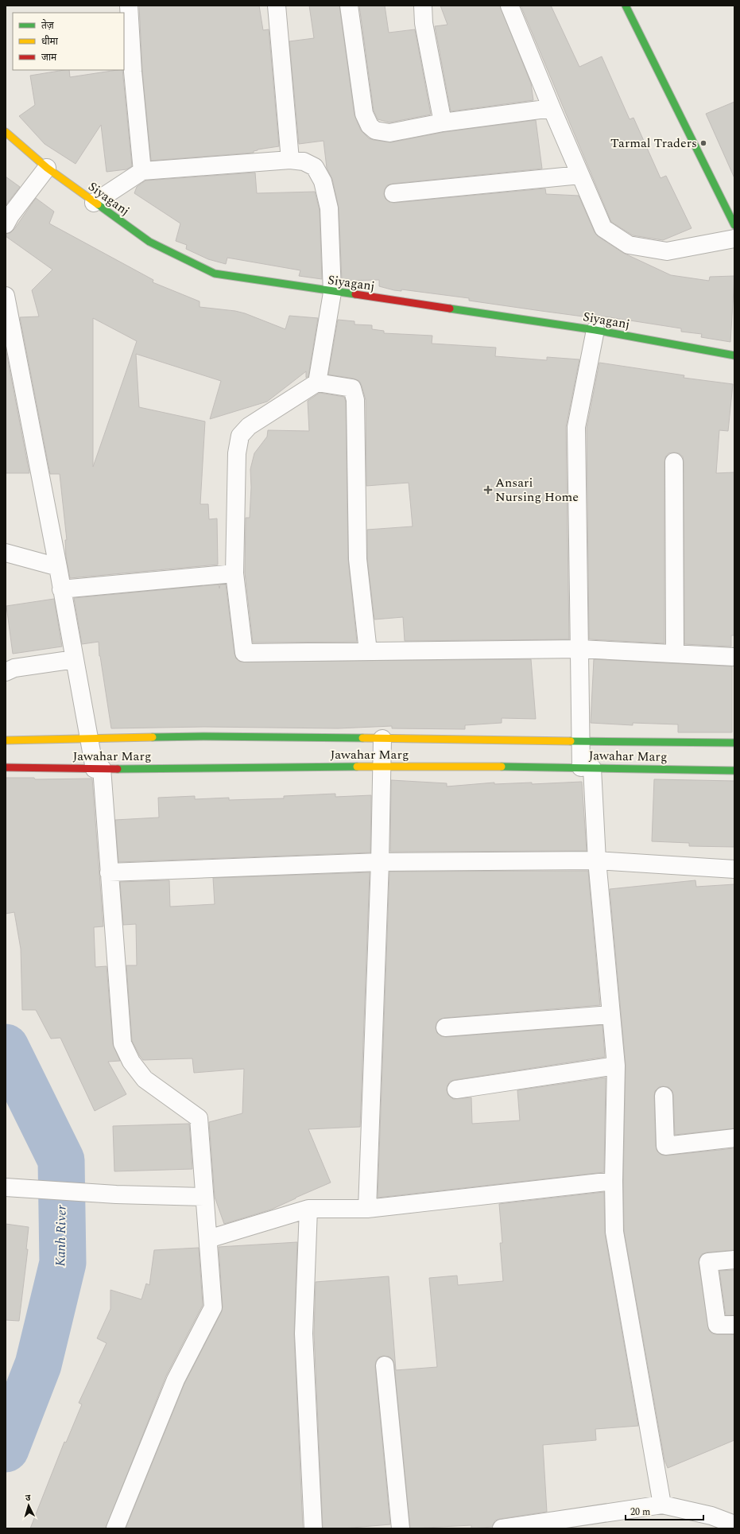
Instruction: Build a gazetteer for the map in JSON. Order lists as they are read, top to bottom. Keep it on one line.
{"streets":{"main road":["Siyaganj","Jawahar Marg"]},"water":["Kanh River"],"places":{"other":["Tarmal Traders"],"health":["Ansari Nursing Home"]},"legend":["तेज़","धीमा","जाम"],"scale_bar":"20 m","north":"top"}
